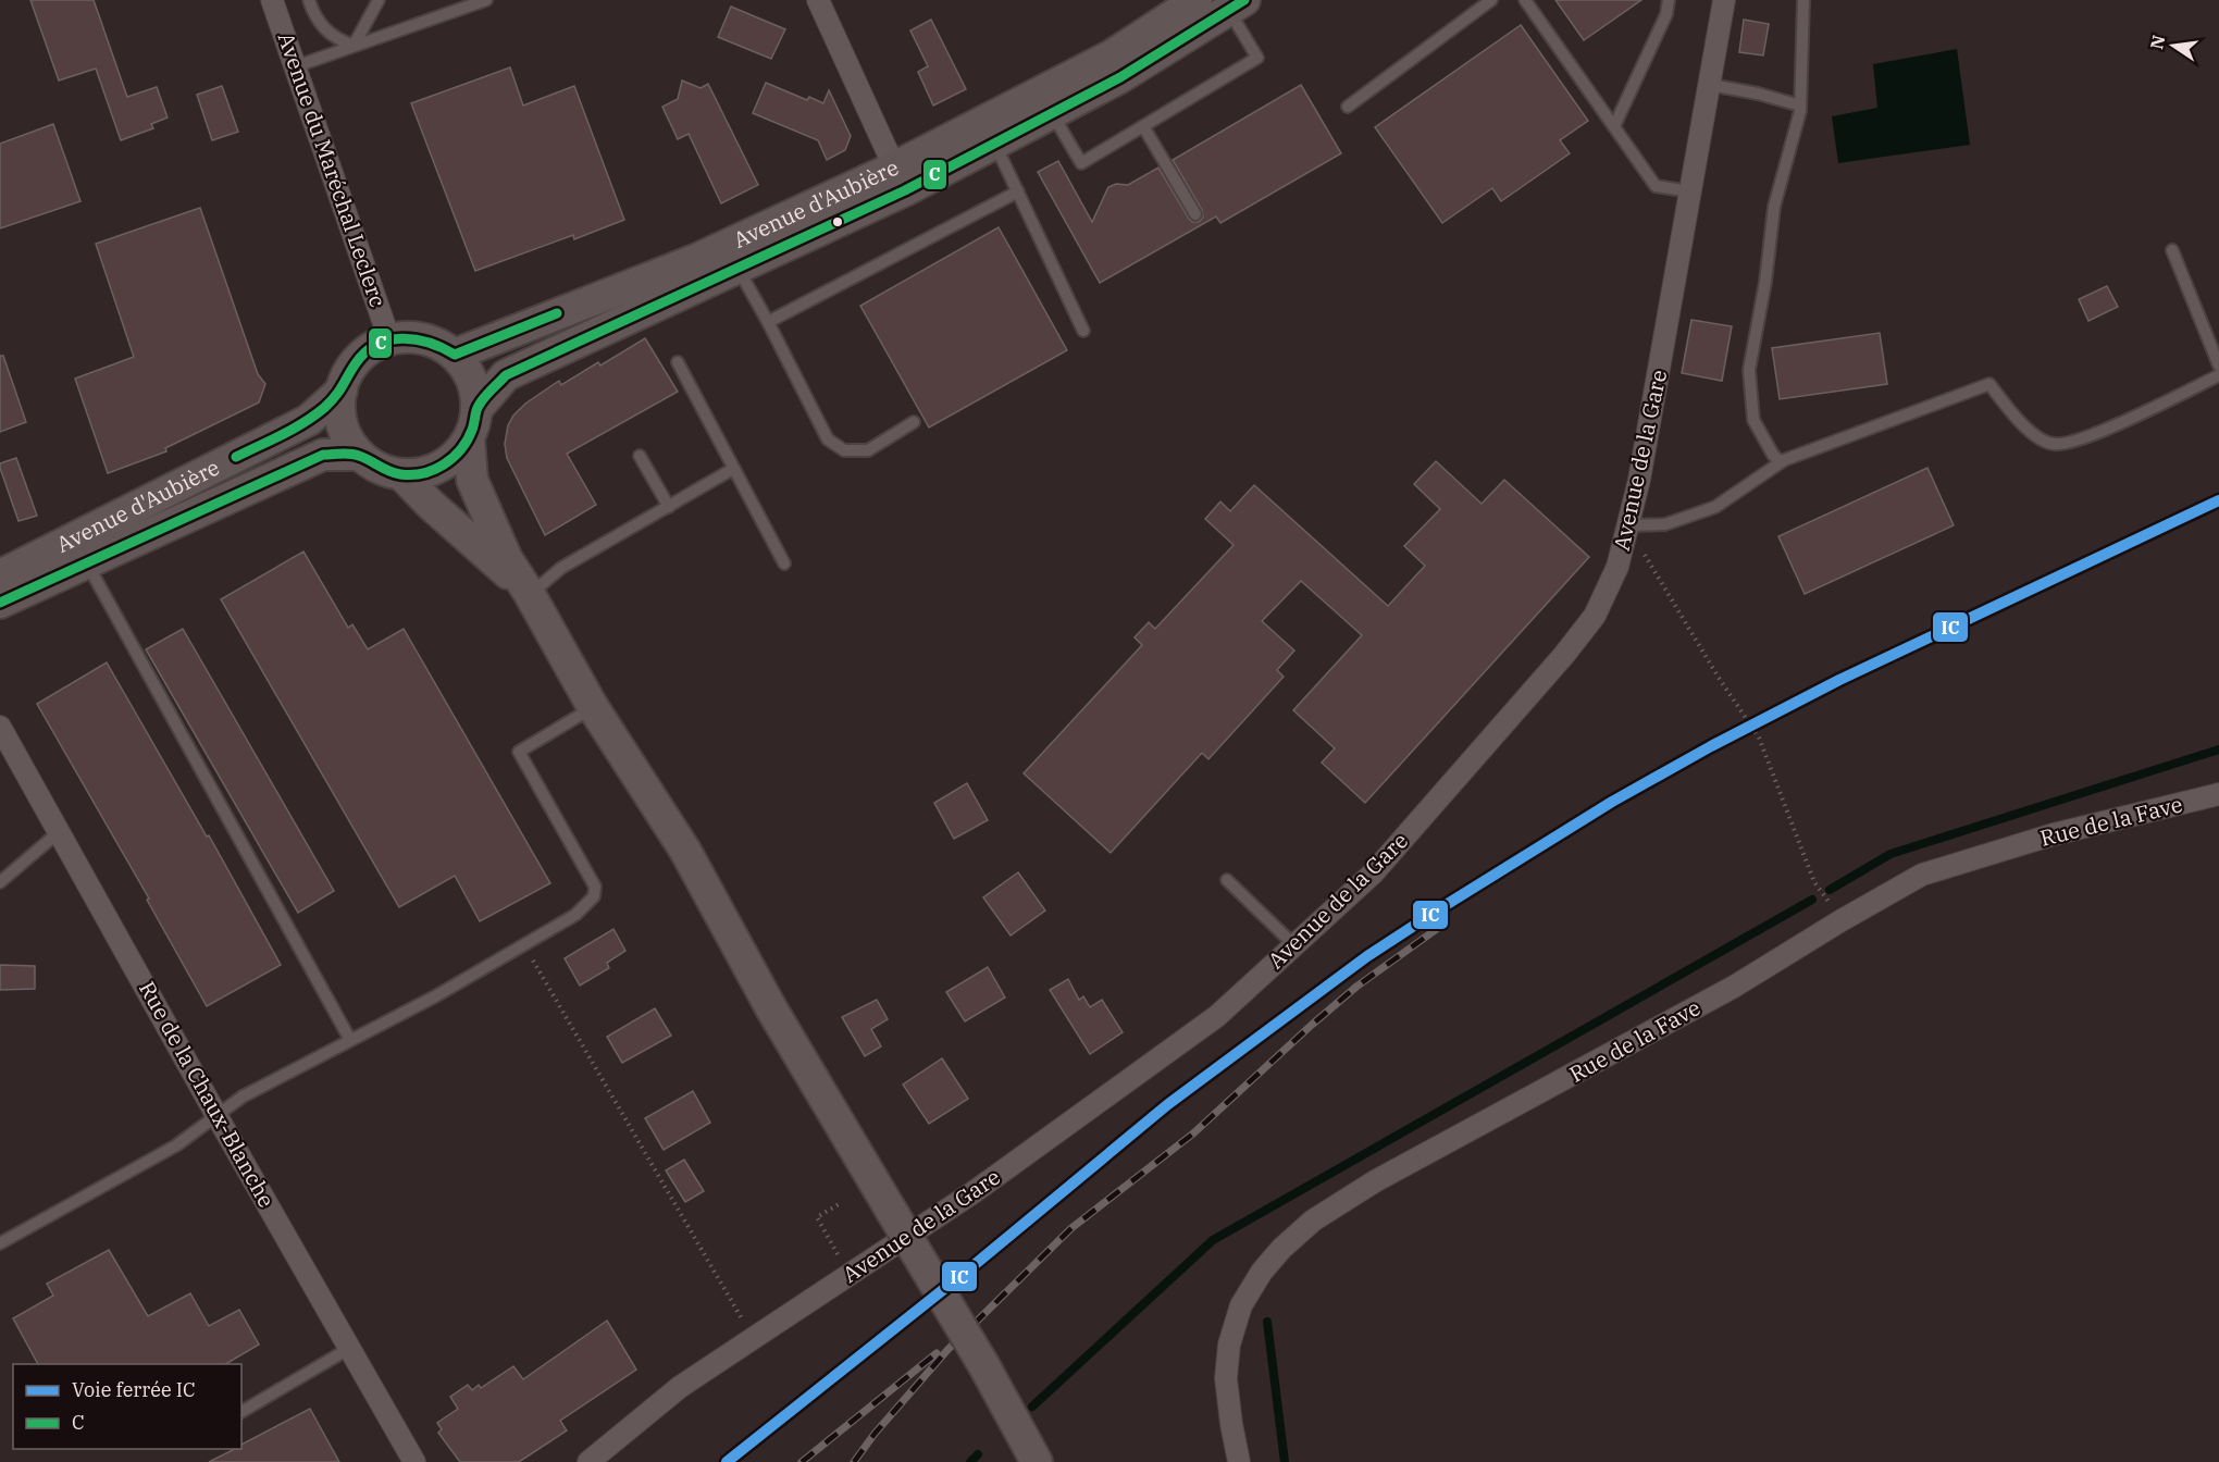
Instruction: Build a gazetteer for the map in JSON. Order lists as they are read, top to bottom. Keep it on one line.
{"streets":{"main road":["Avenue d'Aubière"],"street":["Avenue du Maréchal Leclerc","Avenue de la Gare","Rue de la Fave","Rue de la Chaux-Blanche"]},"crossings":[["Avenue du Maréchal Leclerc","Avenue d'Aubière"]],"lines":["transit line C","rail line IC"],"legend":["Voie ferrée IC","C"],"north":"left"}
